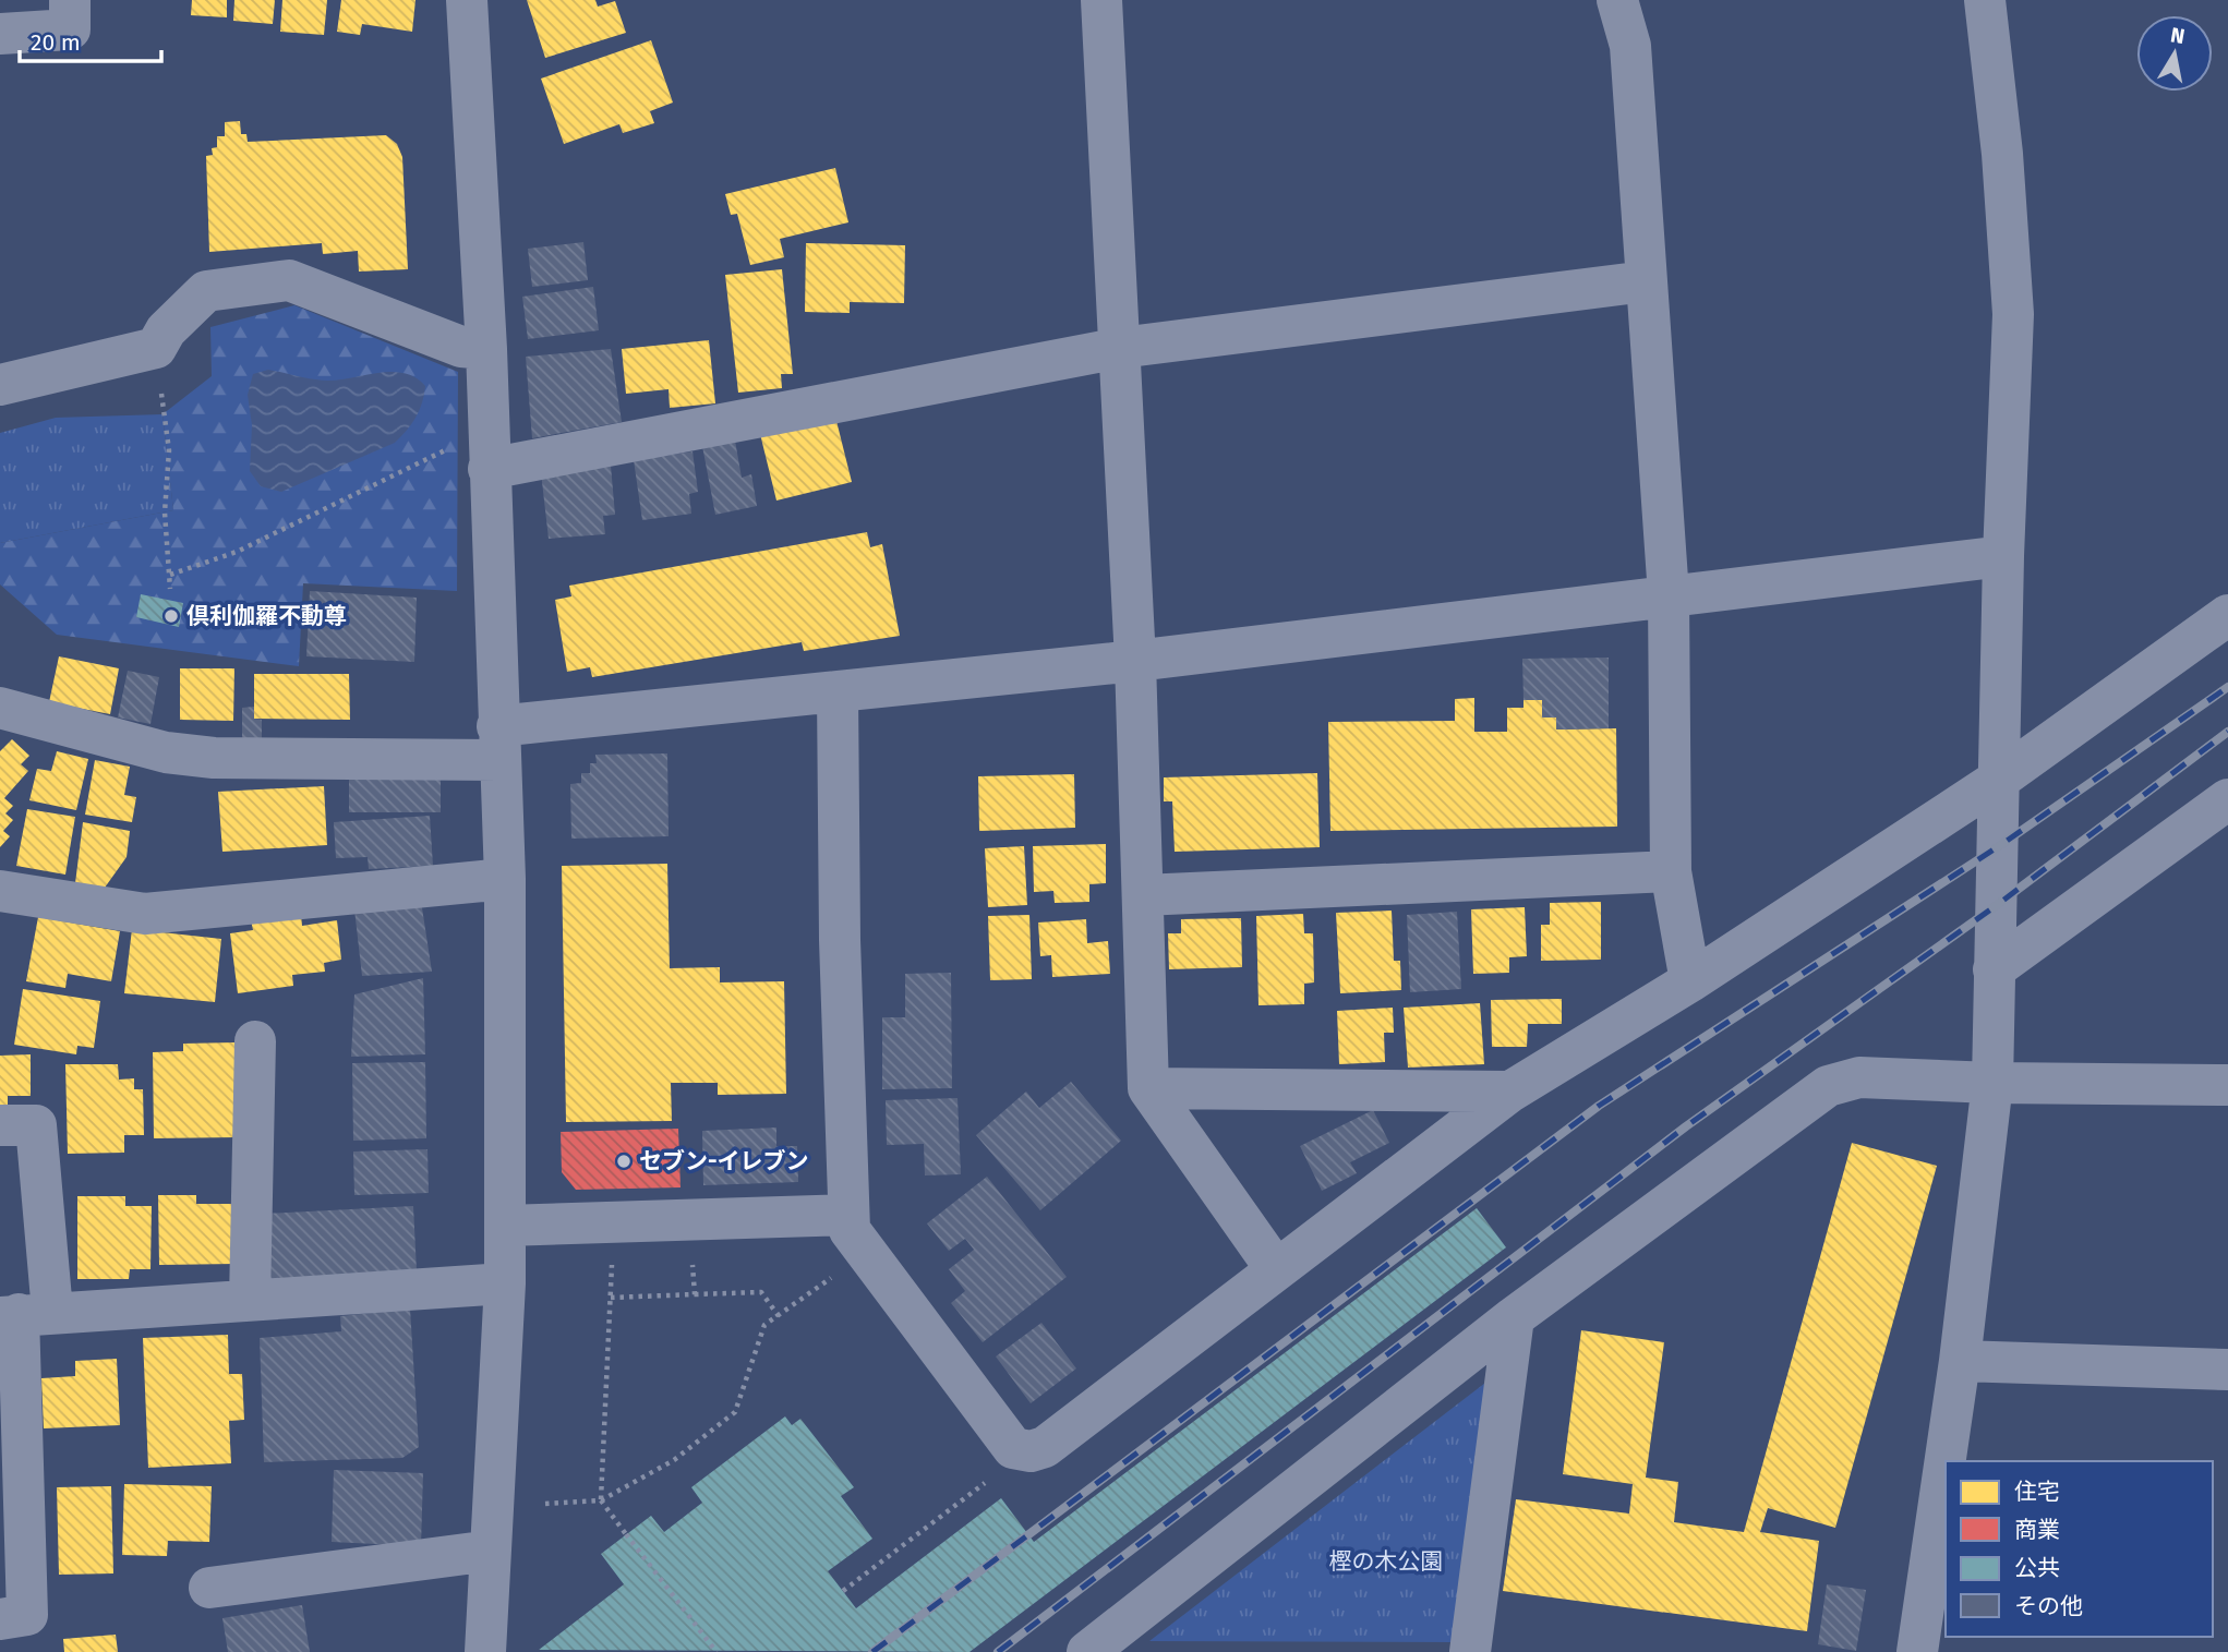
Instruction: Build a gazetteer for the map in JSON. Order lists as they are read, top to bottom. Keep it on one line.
{"parks":["樫の木公園"],"places":["倶利伽羅不動尊","セブン-イレブン"],"legend":["住宅","商業","公共","その他"],"scale_bar":"20 m","north":"top"}
